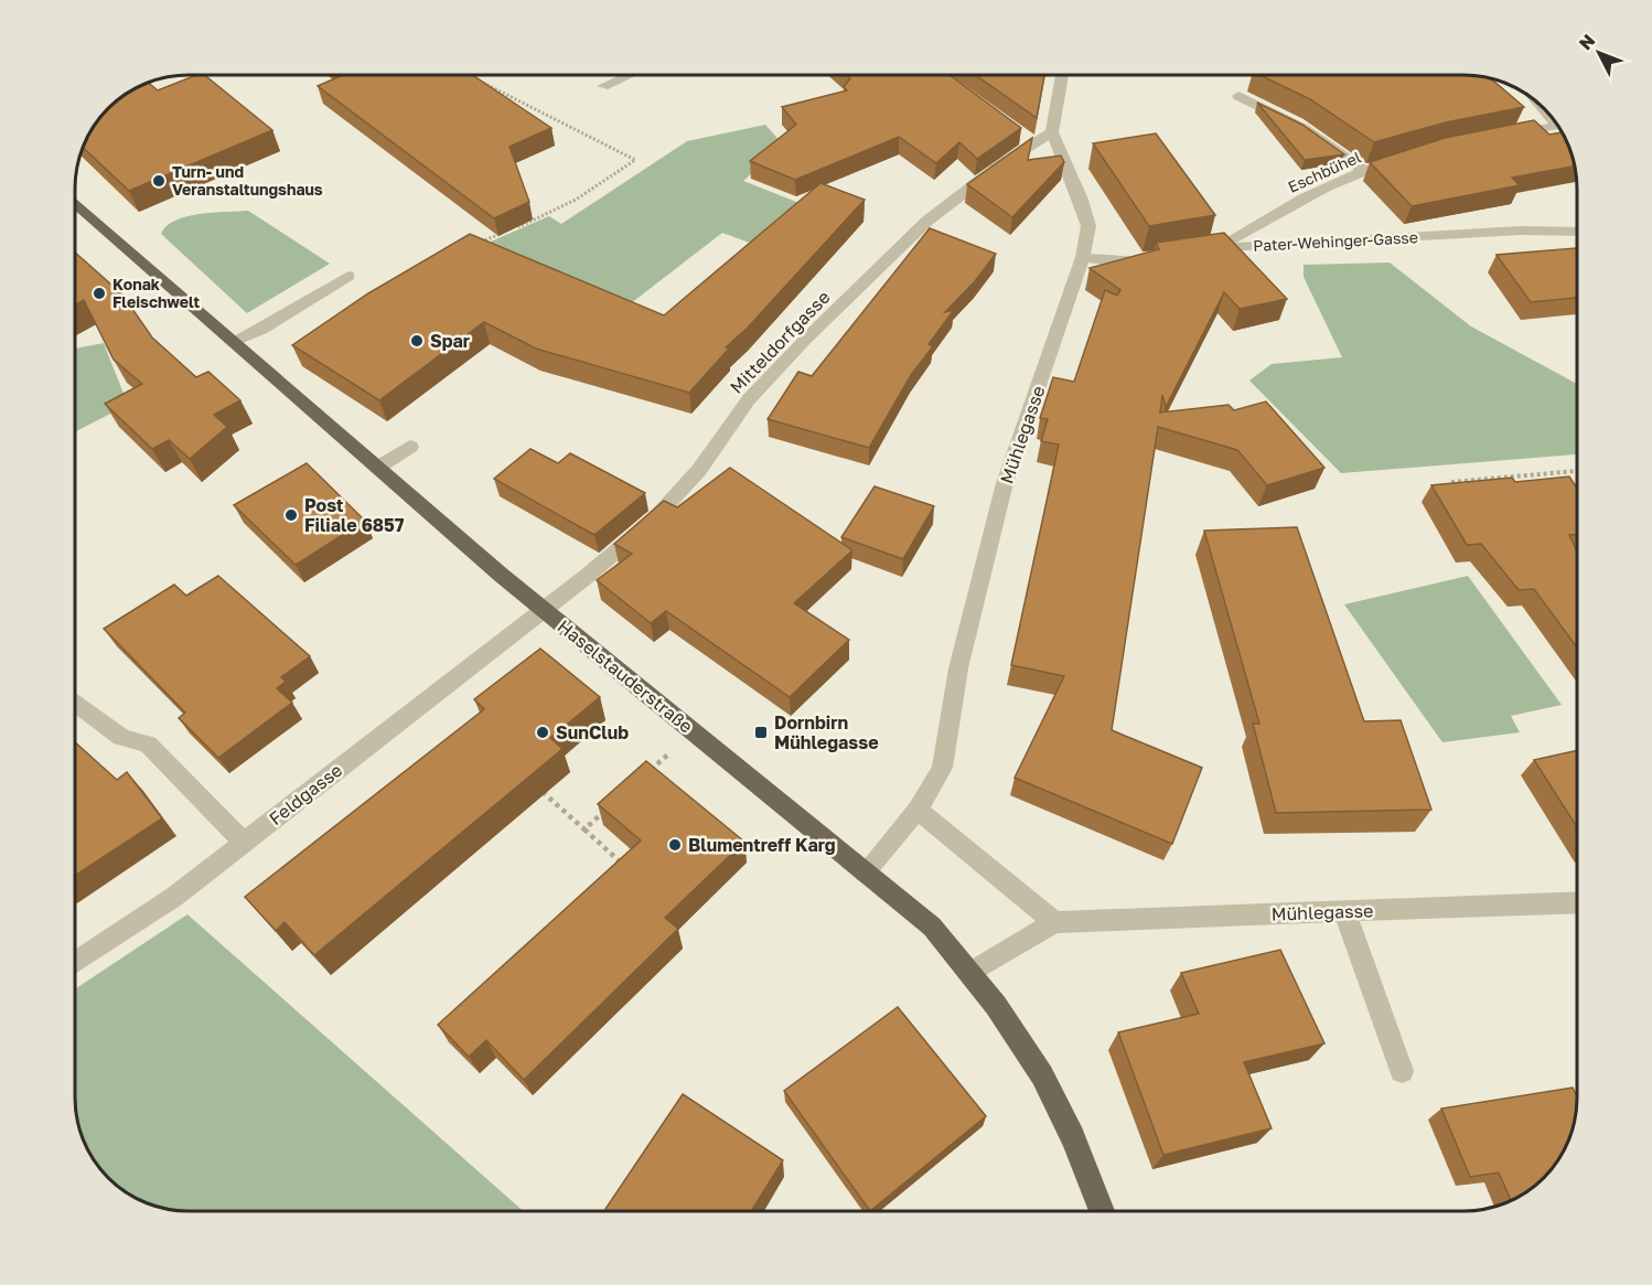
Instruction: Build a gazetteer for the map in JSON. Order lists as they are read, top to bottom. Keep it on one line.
{"streets":{"main road":["Haselstauderstraße"],"street":["Eschbühel","Pater-Wehinger-Gasse","Mitteldorfgasse","Mühlegasse","Feldgasse"]},"crossings":[["Eschbühel","Pater-Wehinger-Gasse"],["Mitteldorfgasse","Mühlegasse"],["Mitteldorfgasse","Haselstauderstraße"],["Mitteldorfgasse","Feldgasse"],["Mühlegasse","Haselstauderstraße"],["Haselstauderstraße","Feldgasse"]],"places":{"other":["Turn- und Veranstaltungshaus","Konak Fleischwelt","Spar","Post Filiale 6857","SunClub","Blumentreff Karg"],"transit":["Dornbirn Mühlegasse"]},"north":"top left"}
